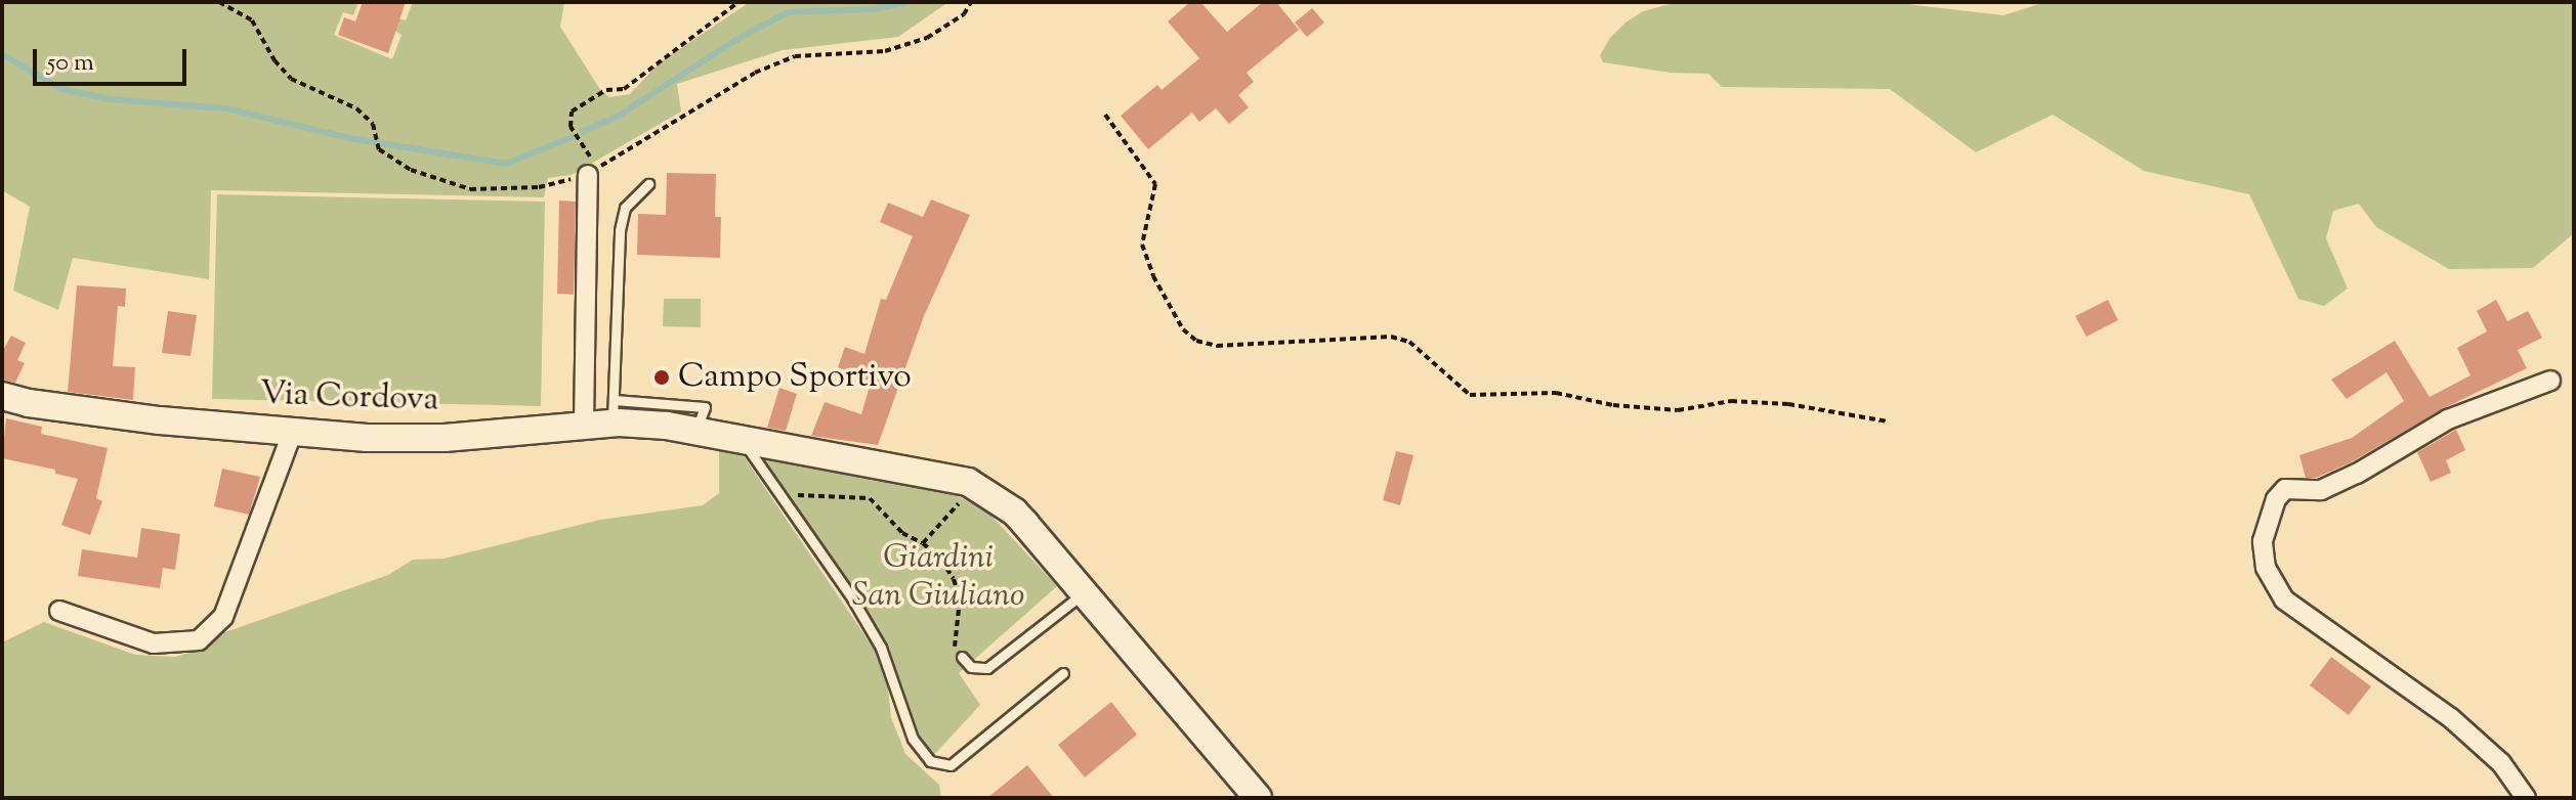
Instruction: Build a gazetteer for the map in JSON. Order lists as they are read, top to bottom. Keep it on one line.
{"streets":{"street":["Via Cordova"]},"parks":["Giardini San Giuliano"],"places":["Campo Sportivo"],"scale_bar":"50 m"}
